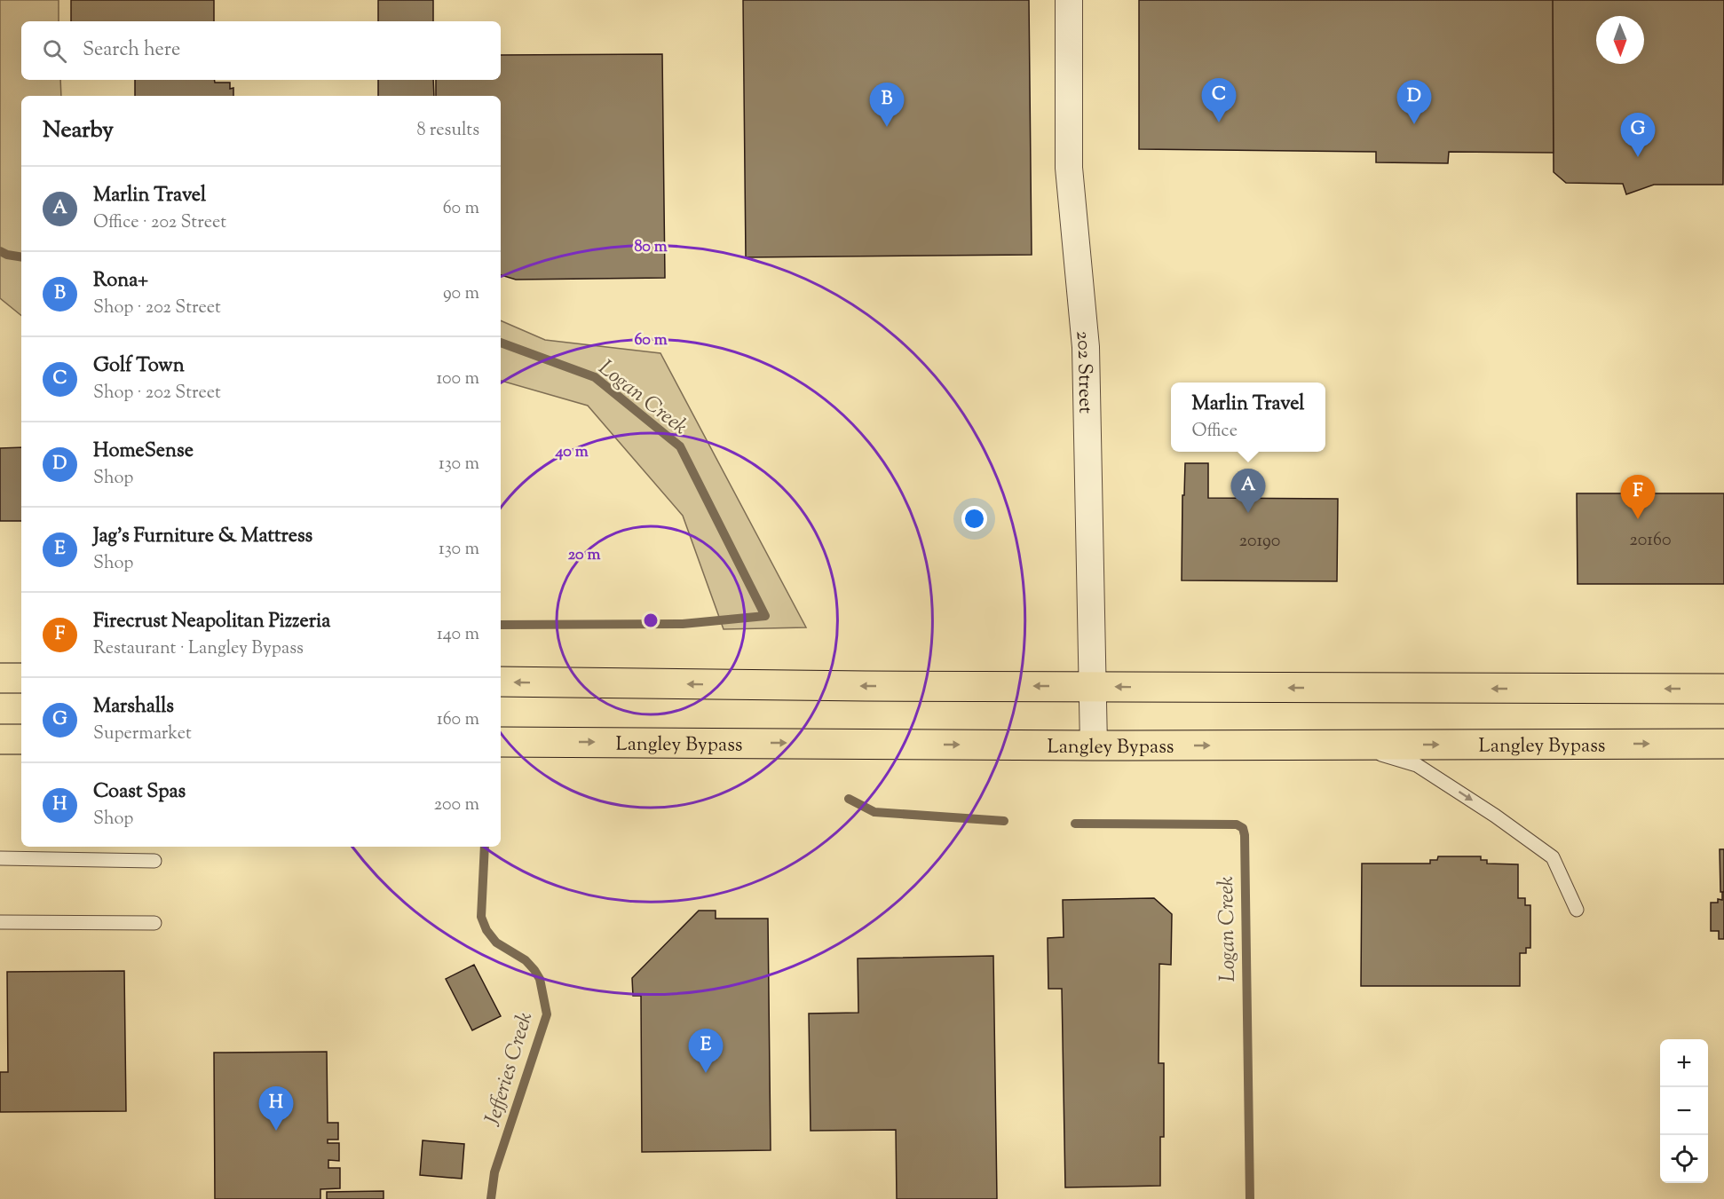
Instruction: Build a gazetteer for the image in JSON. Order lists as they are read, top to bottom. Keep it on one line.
{"streets":{"highway":["Langley Bypass"],"street":["202 Street"]},"crossings":[["202 Street","Langley Bypass"]],"water":["Logan Creek","Jefferies Creek"],"house_numbers":["20160","20190"],"north":"bottom","page":{"search":"Search here","pins":["C","D","B","G","A","F","E","H"],"heading":["Nearby","8 results"],"list":[{"mark":"A","name":"Marlin Travel","note":"Office · 202 Street","value":"60 m"},{"mark":"B","name":"Rona+","note":"Shop · 202 Street","value":"90 m"},{"mark":"C","name":"Golf Town","note":"Shop · 202 Street","value":"100 m"},{"mark":"D","name":"HomeSense","note":"Shop","value":"130 m"},{"mark":"E","name":"Jag's Furniture & Mattress","note":"Shop","value":"130 m"},{"mark":"F","name":"Firecrust Neapolitan Pizzeria","note":"Restaurant · Langley Bypass","value":"140 m"},{"mark":"G","name":"Marshalls","note":"Supermarket","value":"160 m"},{"mark":"H","name":"Coast Spas","note":"Shop","value":"200 m"}],"popup":["Marlin Travel","Office"],"map_buttons":["+","−"]},"rings":["80 m","60 m","40 m","20 m"]}
